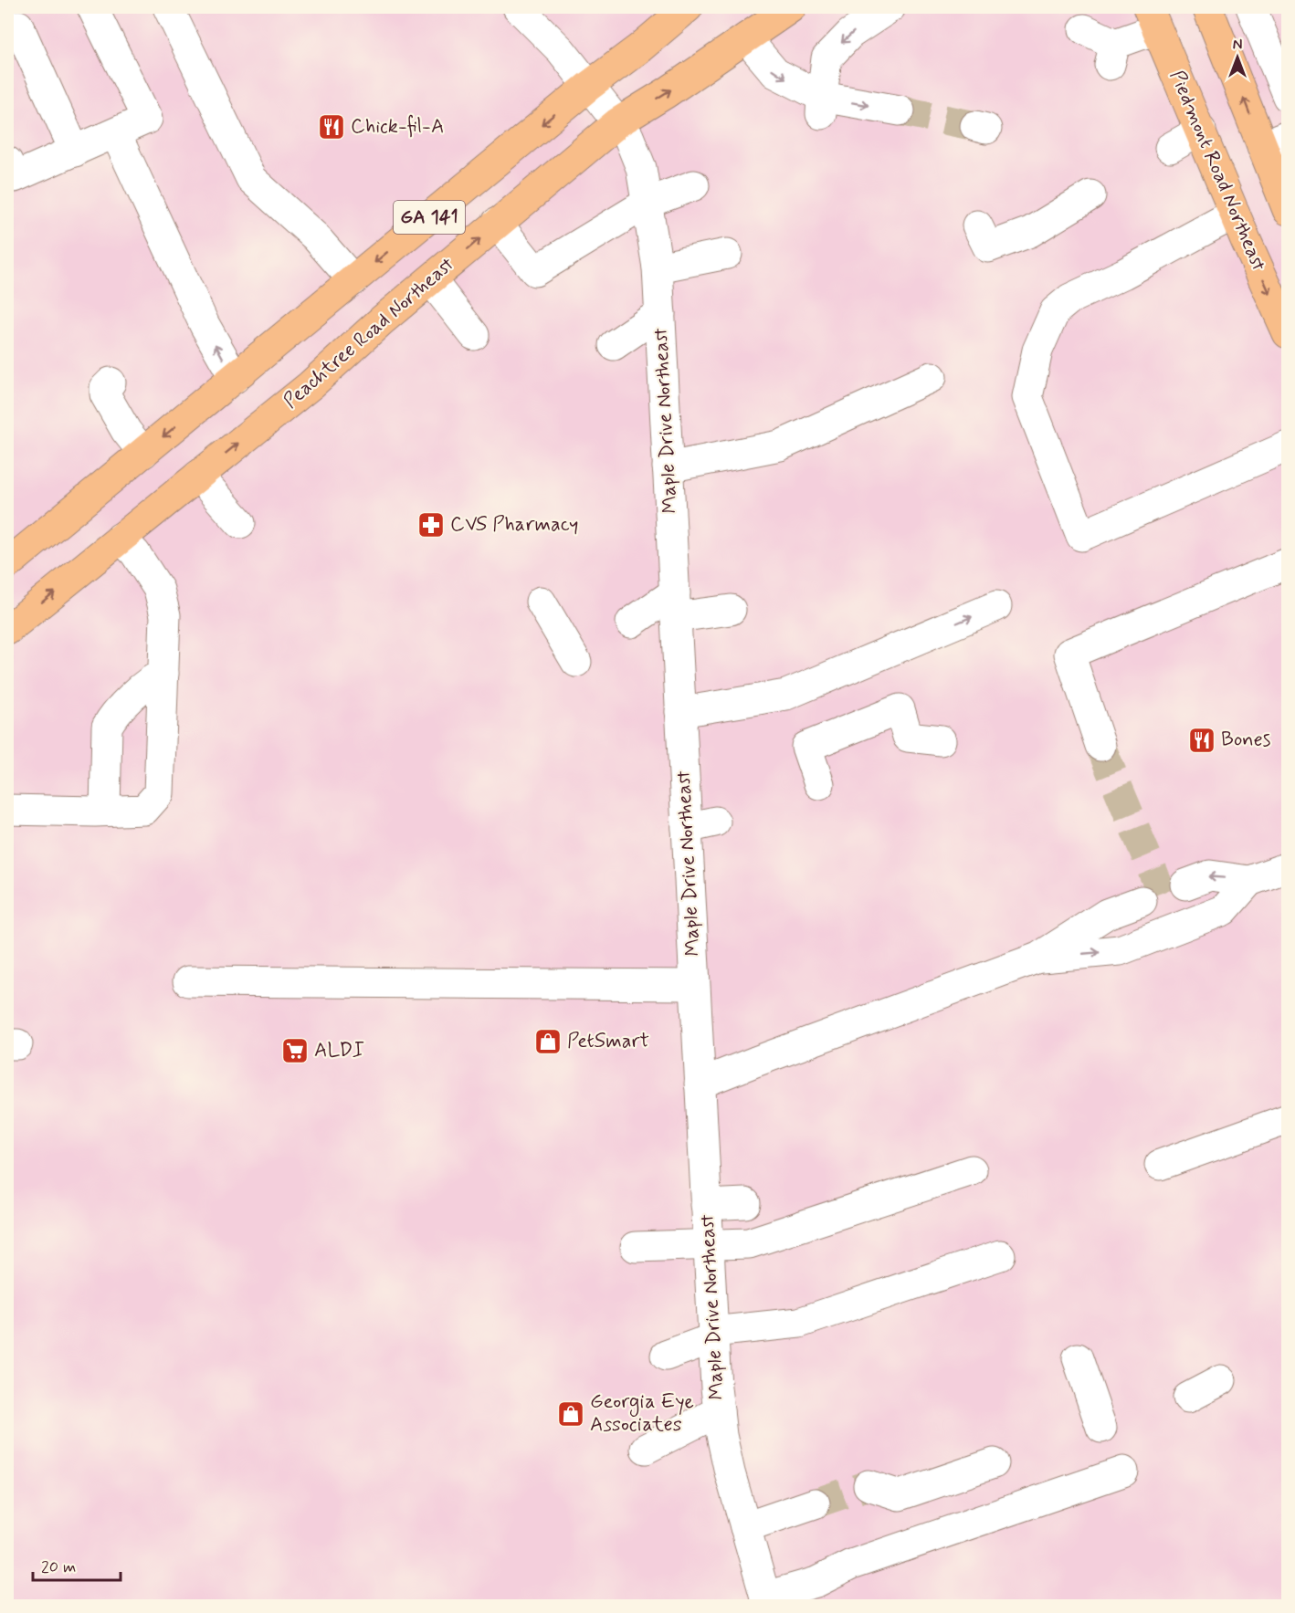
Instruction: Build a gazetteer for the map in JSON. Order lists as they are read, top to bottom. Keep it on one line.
{"streets":{"main road":["Piedmont Road Northeast","GA 141","Peachtree Road Northeast"],"street":["Maple Drive Northeast"]},"crossings":[["GA 141","Maple Drive Northeast"],["Peachtree Road Northeast","Maple Drive Northeast"]],"one_way":["Piedmont Road Northeast"],"places":{"restaurant":["Chick-fil-A","Bones"],"pharmacy":["CVS Pharmacy"],"shop":["PetSmart","Georgia Eye Associates"],"supermarket":["ALDI"]},"scale_bar":"20 m","north":"top"}
